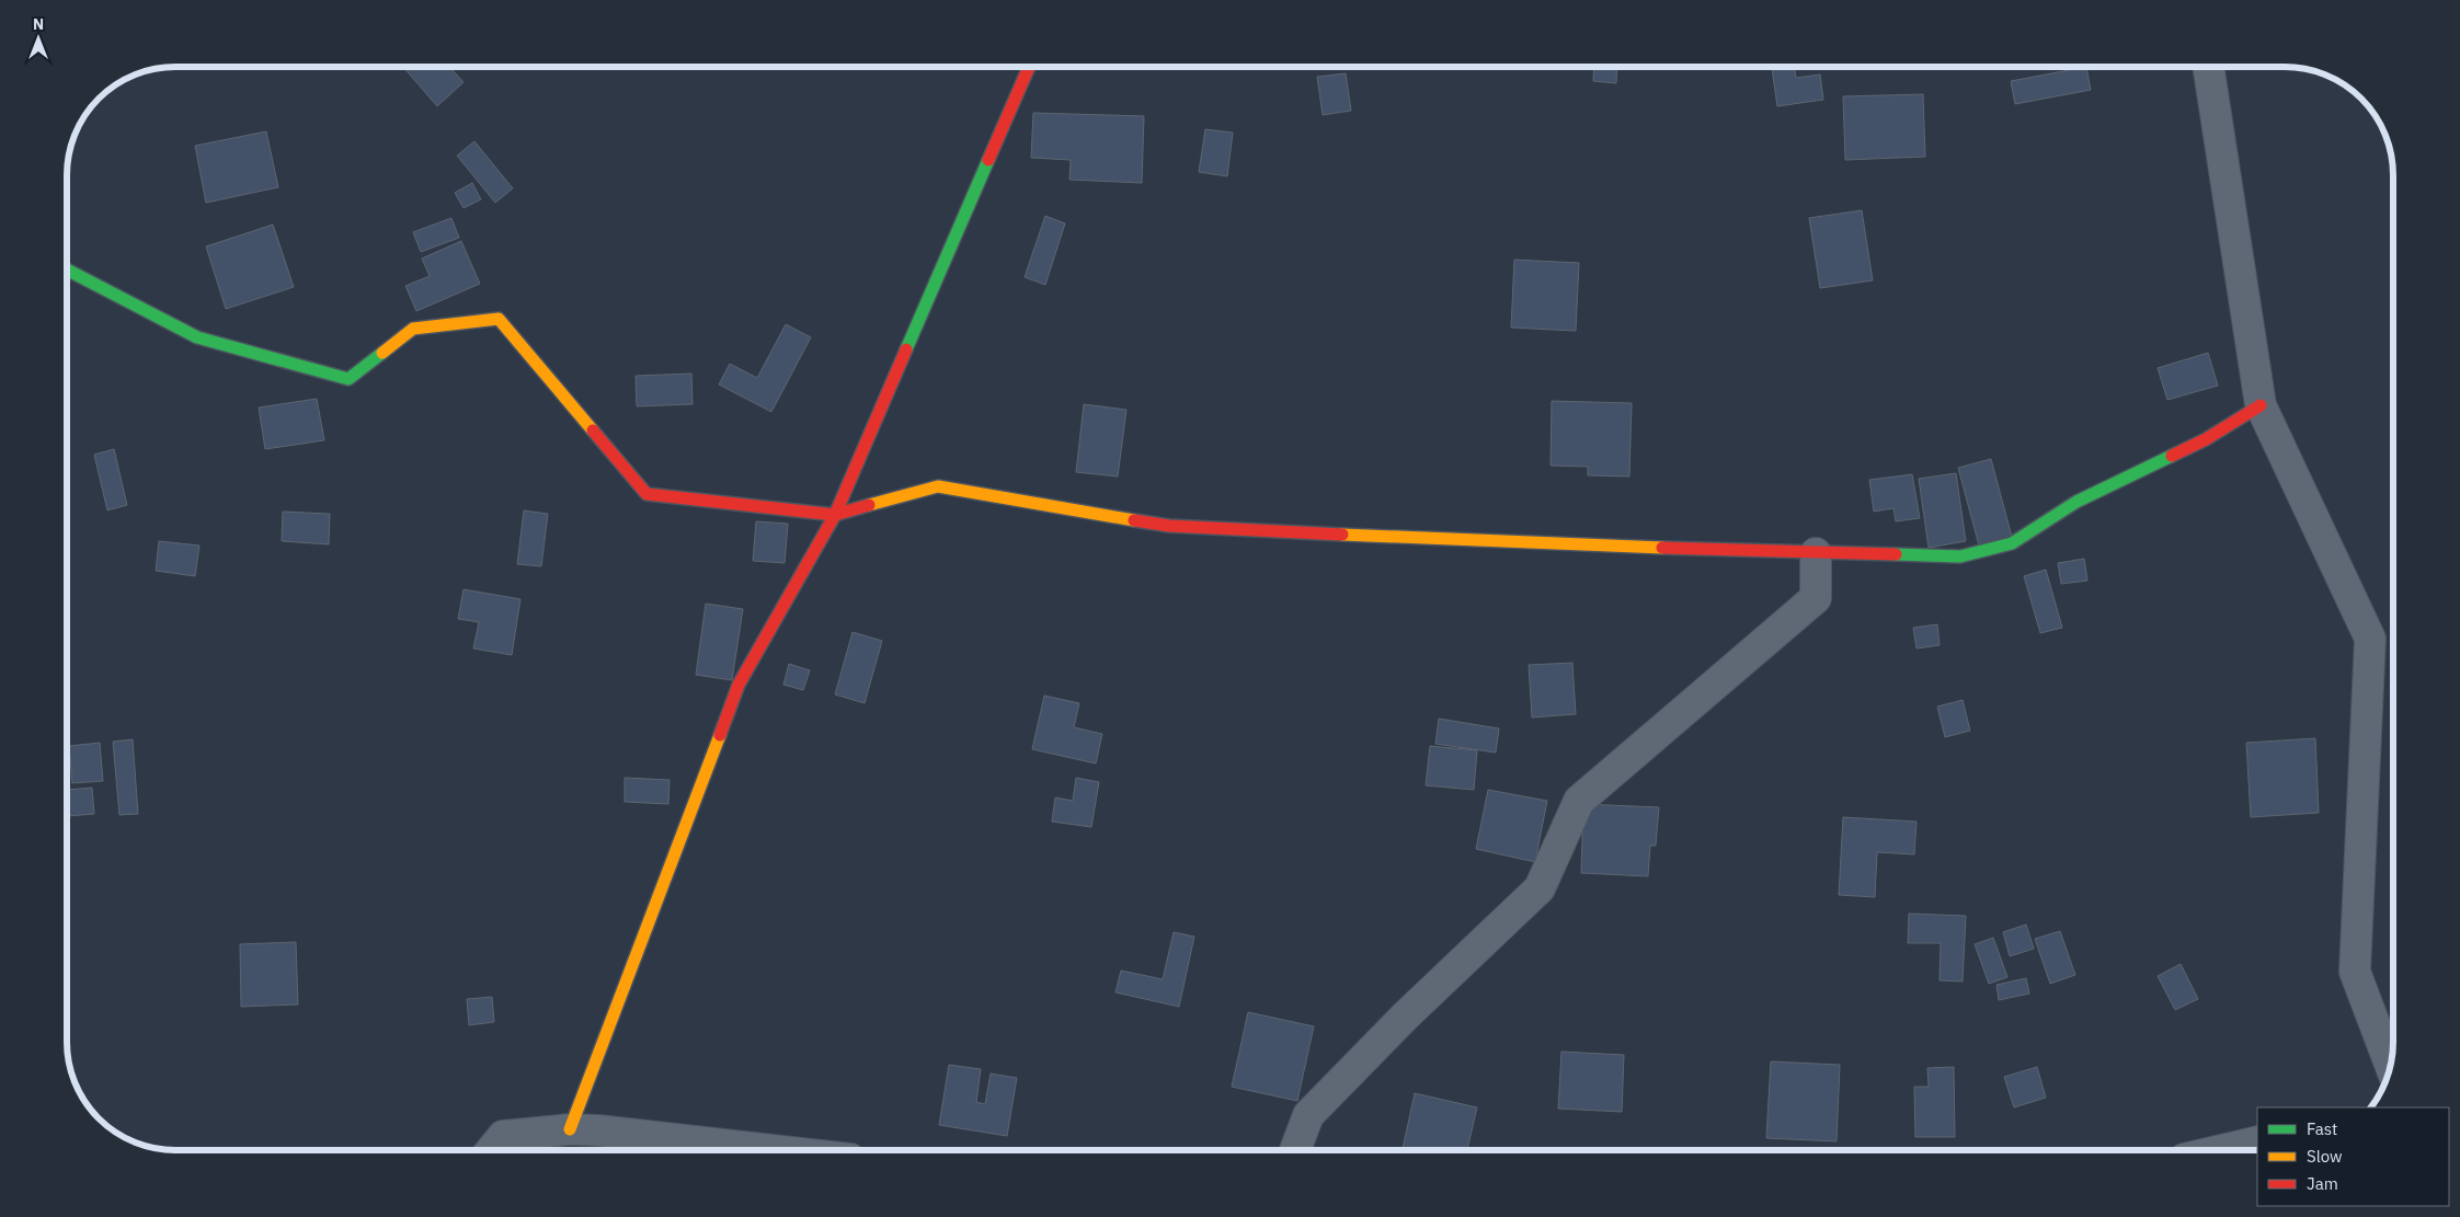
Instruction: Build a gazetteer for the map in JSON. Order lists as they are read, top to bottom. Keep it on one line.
{"legend":["Fast","Slow","Jam"],"north":"top"}
